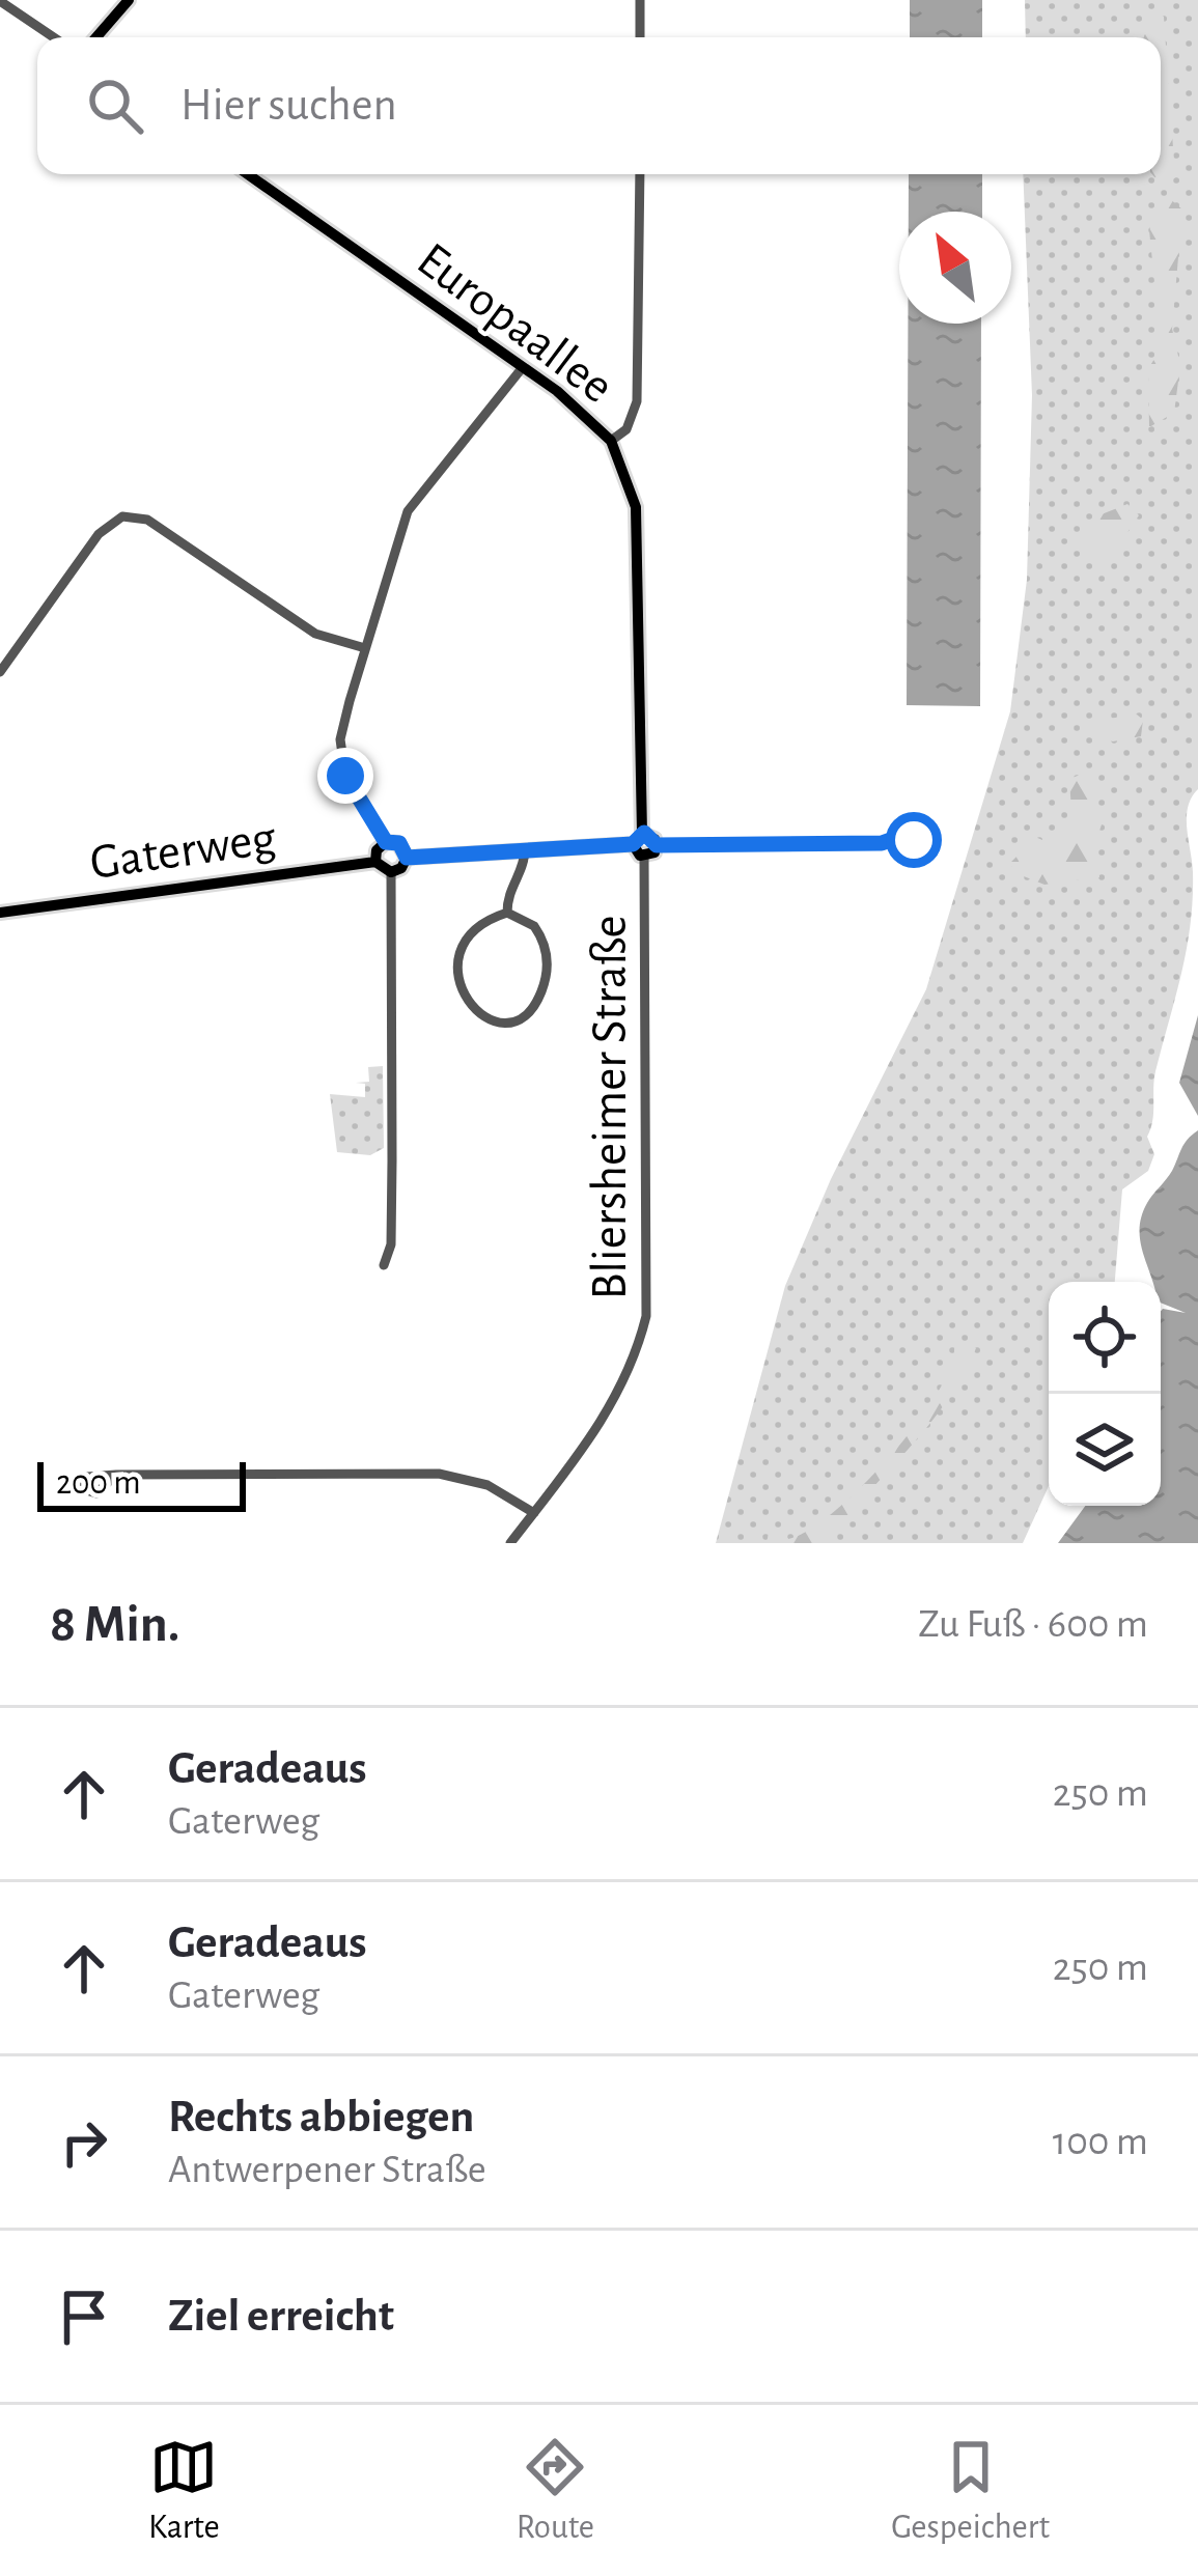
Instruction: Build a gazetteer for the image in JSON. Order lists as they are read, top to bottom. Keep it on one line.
{"streets":{"main road":["Europaallee","Gaterweg"],"street":["Bliersheimer Straße"]},"scale_bar":"200 m","north":"top left","page":{"search":"Hier suchen","scale":"200 m","heading":["8 Min.","Zu Fuß · 600 m"],"list":[["Geradeaus","Gaterweg","250 m"],["Geradeaus","Gaterweg","250 m"],["Rechts abbiegen","Antwerpener Straße","100 m"],"Ziel erreicht"],"nav":["Karte","Route","Gespeichert"]}}
